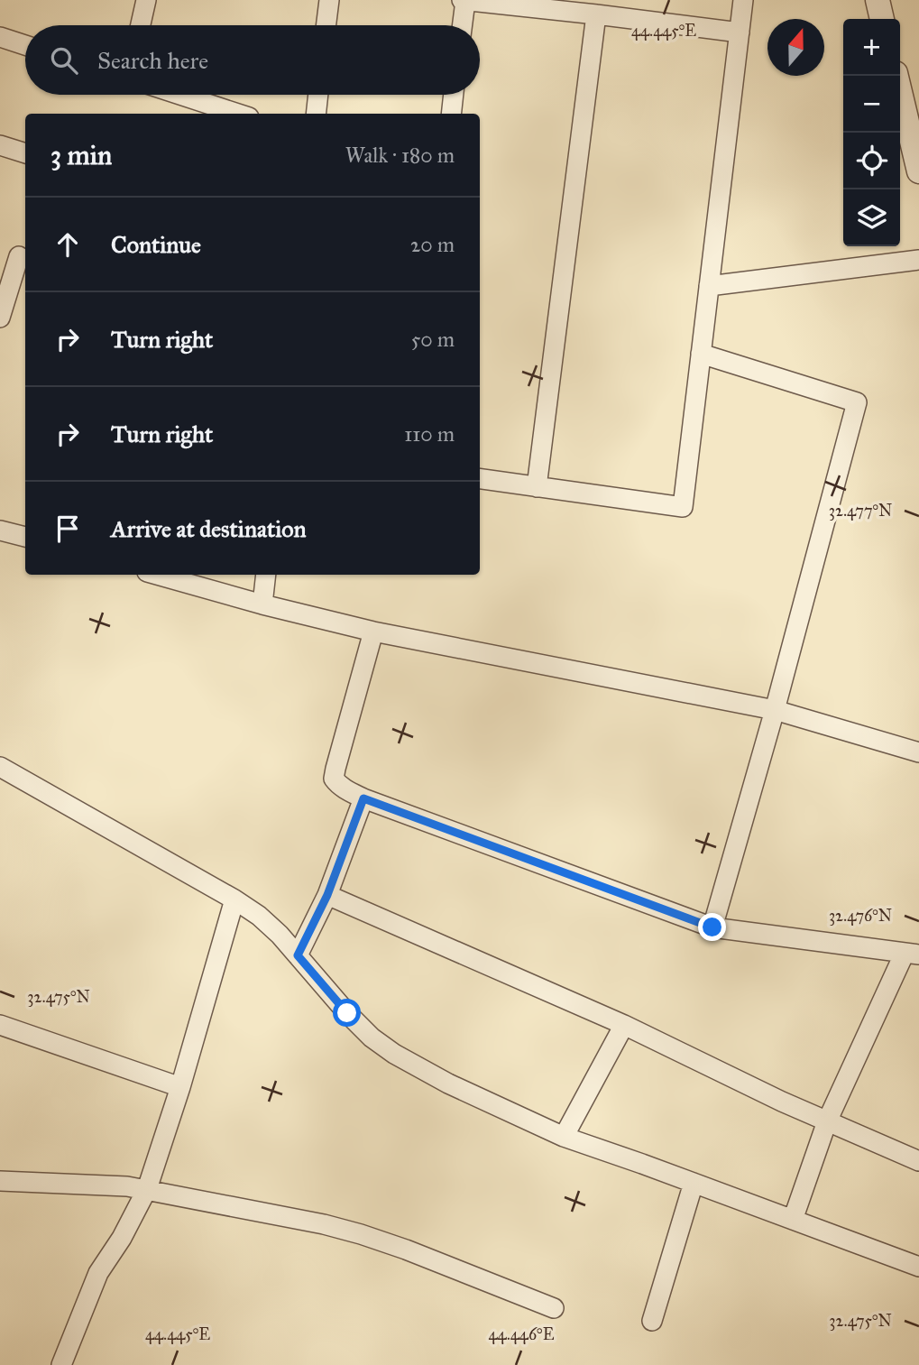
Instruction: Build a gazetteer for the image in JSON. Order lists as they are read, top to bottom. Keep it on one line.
{"north":"top","page":{"map_buttons":["+","−"],"search":"Search here","heading":["3 min","Walk · 180 m"],"list":[["Continue","20 m"],["Turn right","50 m"],["Turn right","110 m"],"Arrive at destination"]},"coordinates":["44.445°E","32.477°N","32.476°N","32.475°N","44.446°E"]}
